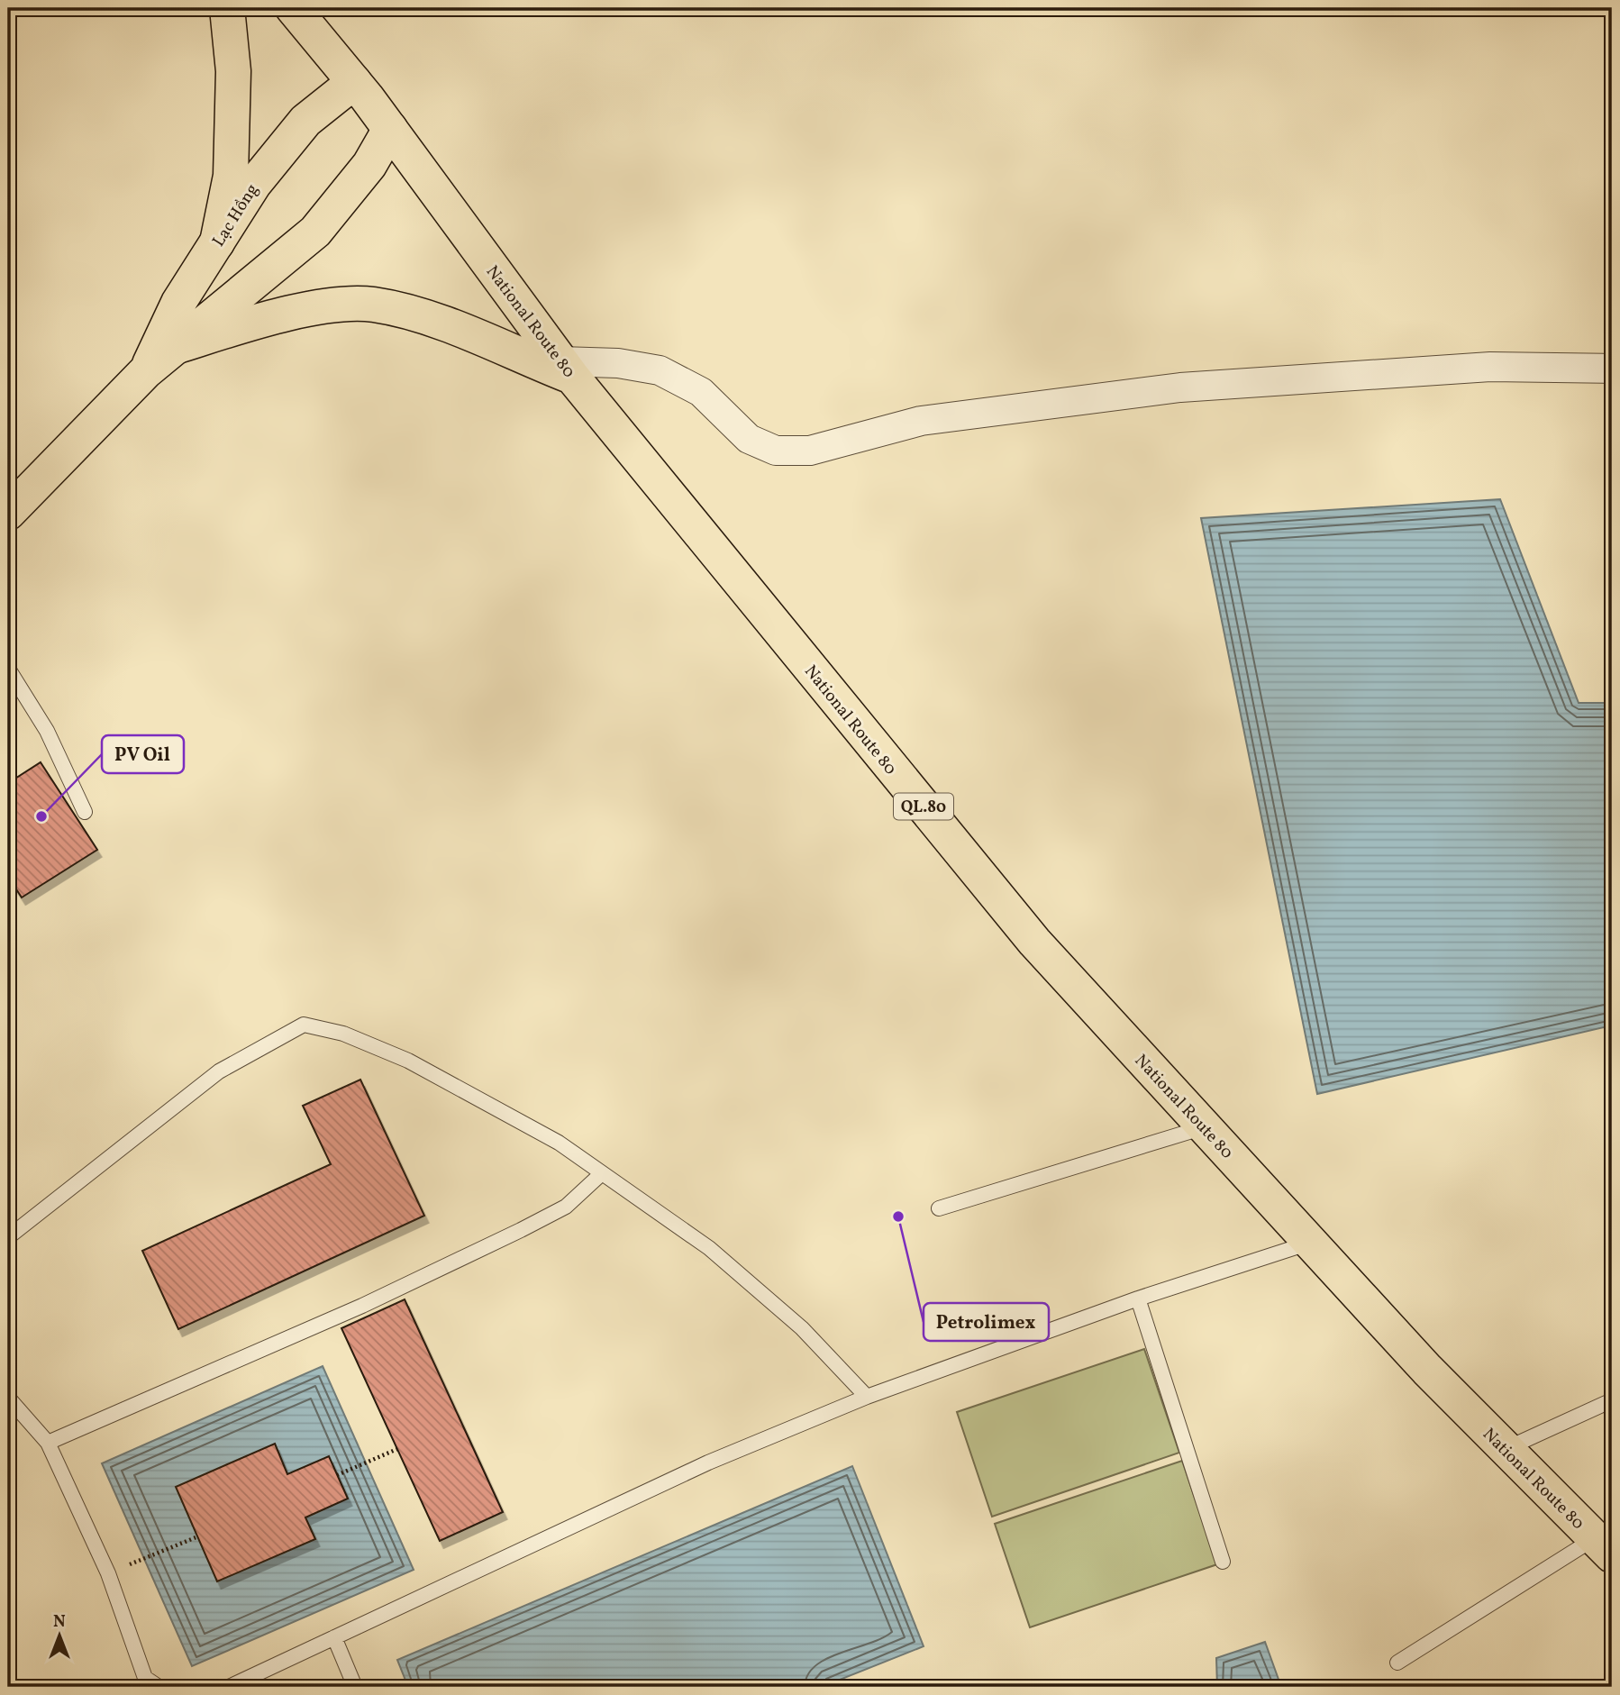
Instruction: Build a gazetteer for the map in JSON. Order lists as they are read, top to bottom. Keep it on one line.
{"streets":{"main road":["Lạc Hồng","National Route 80","QL.80"]},"crossings":[["Lạc Hồng","National Route 80"]],"places":["PV Oil","Petrolimex"],"north":"top"}
